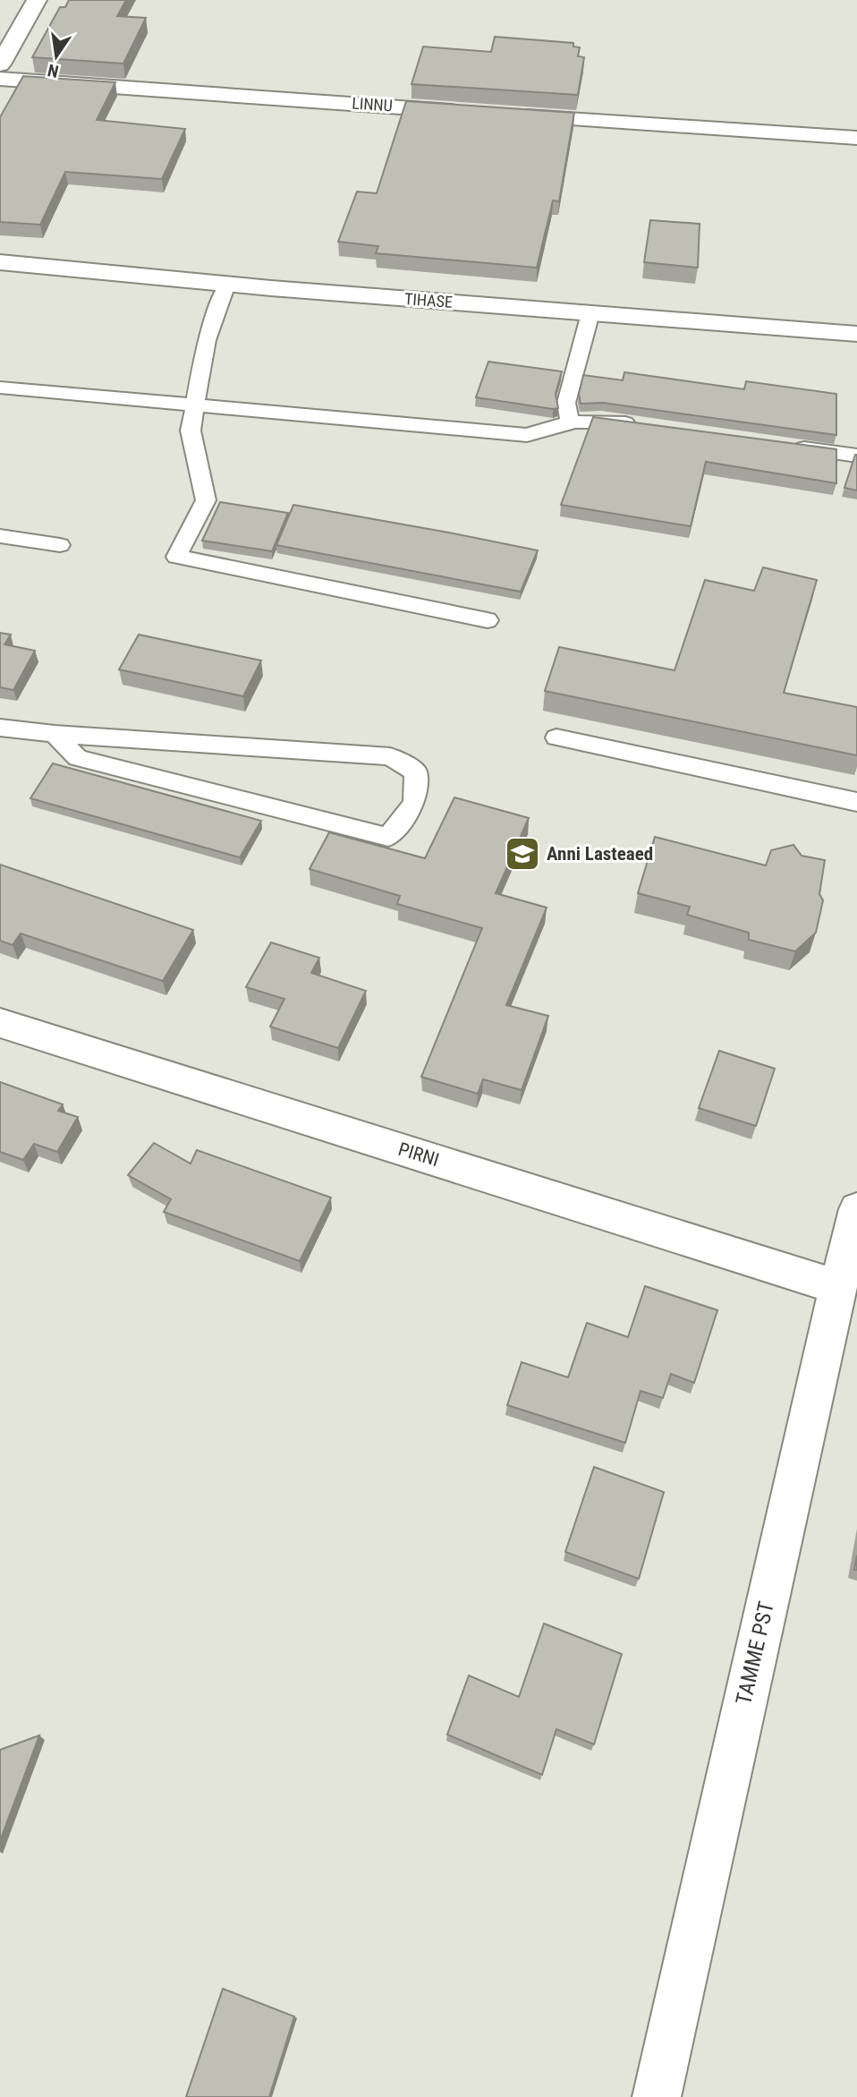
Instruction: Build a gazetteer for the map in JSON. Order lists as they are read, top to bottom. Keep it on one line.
{"streets":{"street":["LINNU","TIHASE","PIRNI","TAMME PST"]},"crossings":[["PIRNI","TAMME PST"]],"places":{"school or university":["Anni Lasteaed"]},"north":"bottom"}
